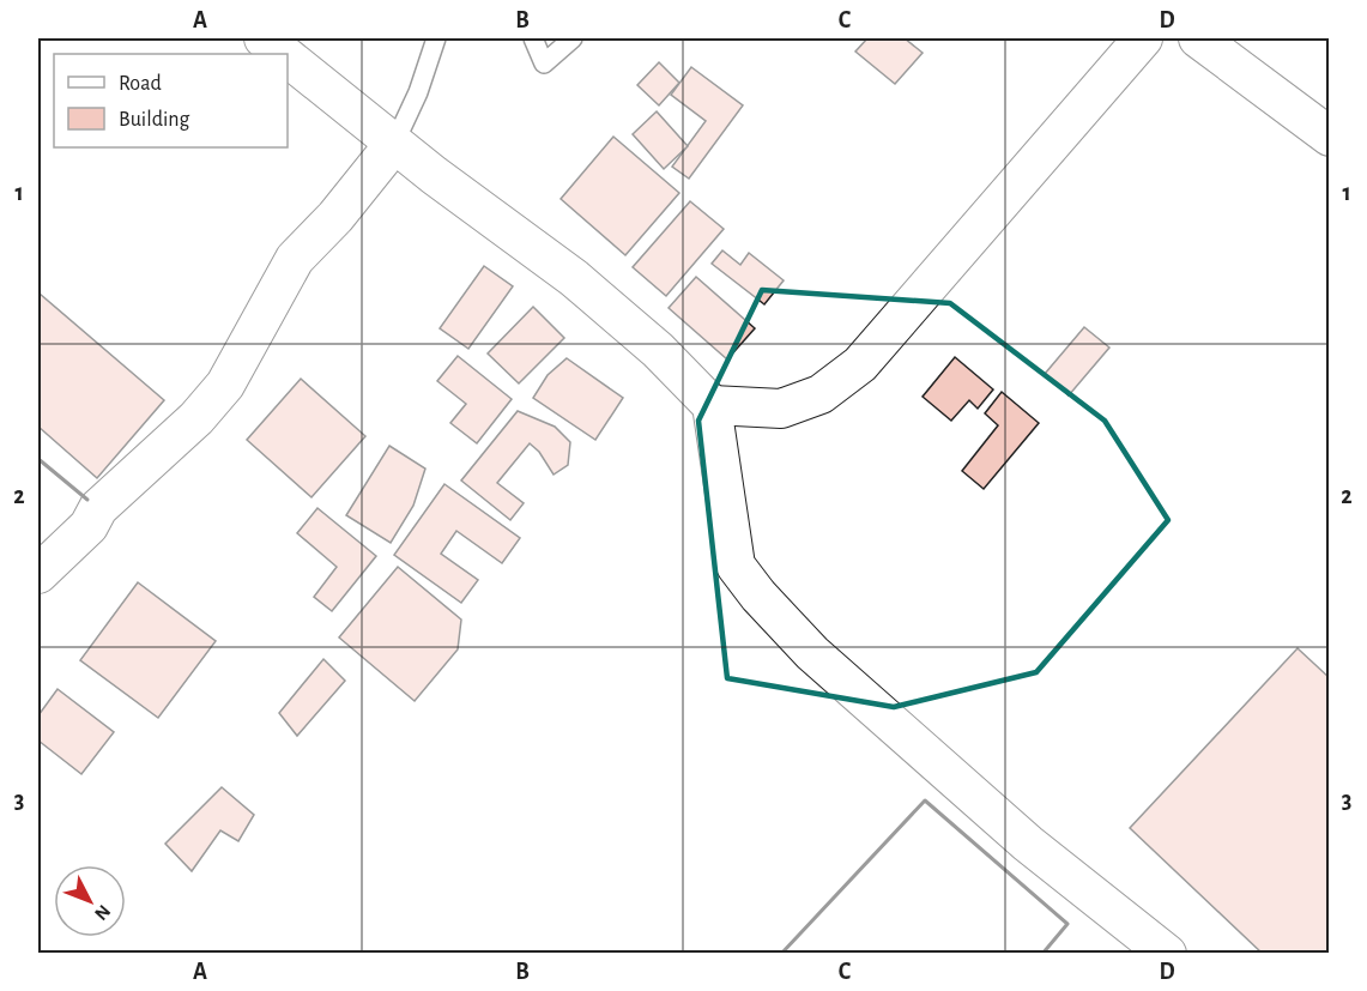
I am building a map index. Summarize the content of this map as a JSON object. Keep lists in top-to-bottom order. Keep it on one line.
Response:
{"legend":["Road","Building"],"north":"bottom right","grid":{"columns":["A","B","C","D"],"rows":["1","2","3"]}}
